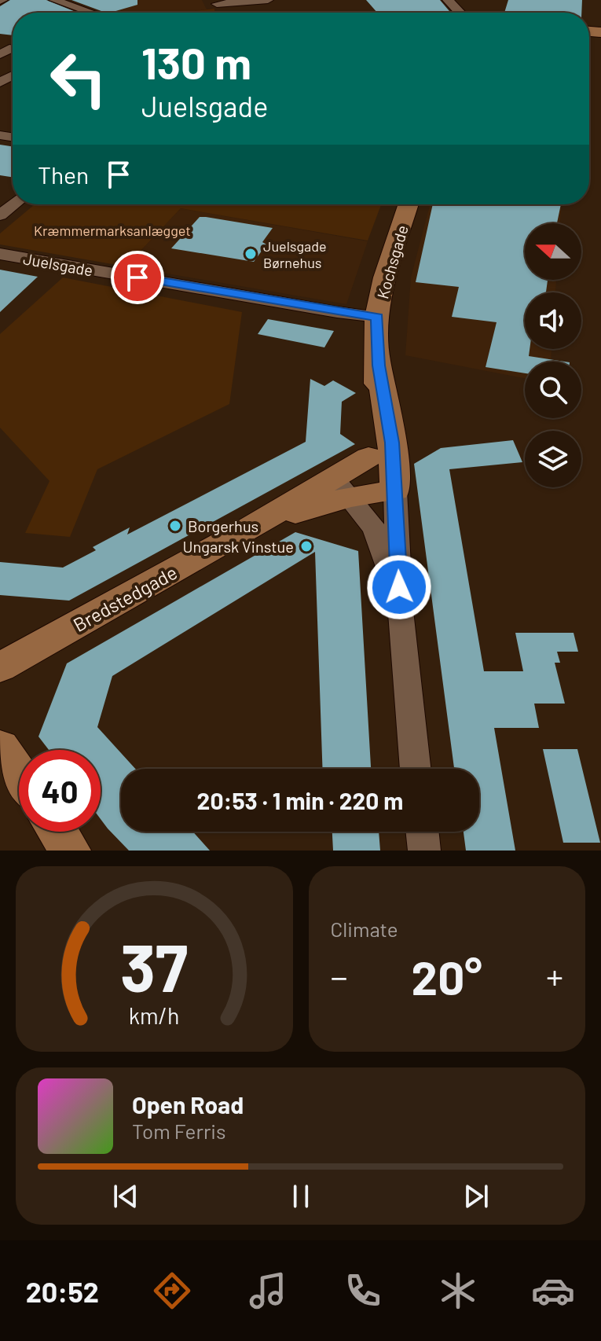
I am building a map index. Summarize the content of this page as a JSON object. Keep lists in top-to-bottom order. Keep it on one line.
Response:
{"streets":{"main road":["Kochsgade","Bredstedgade"],"street":["Juelsgade"]},"crossings":[["Kochsgade","Juelsgade"],["Kochsgade","Bredstedgade"]],"parks":["Kræmmermarksanlægget"],"places":["Juelsgade Børnehus","Borgerhus","Ungarsk Vinstue"],"north":"left","page":{"turn":["130 m","Juelsgade"],"then":"Then","limit":"40","trip":"20:53 · 1 min · 220 m","tile":"Climate","heat":["−","20°","+"],"song":["Open Road","Tom Ferris"],"tabs":"20:52","gauge":["37","km/h"]}}
